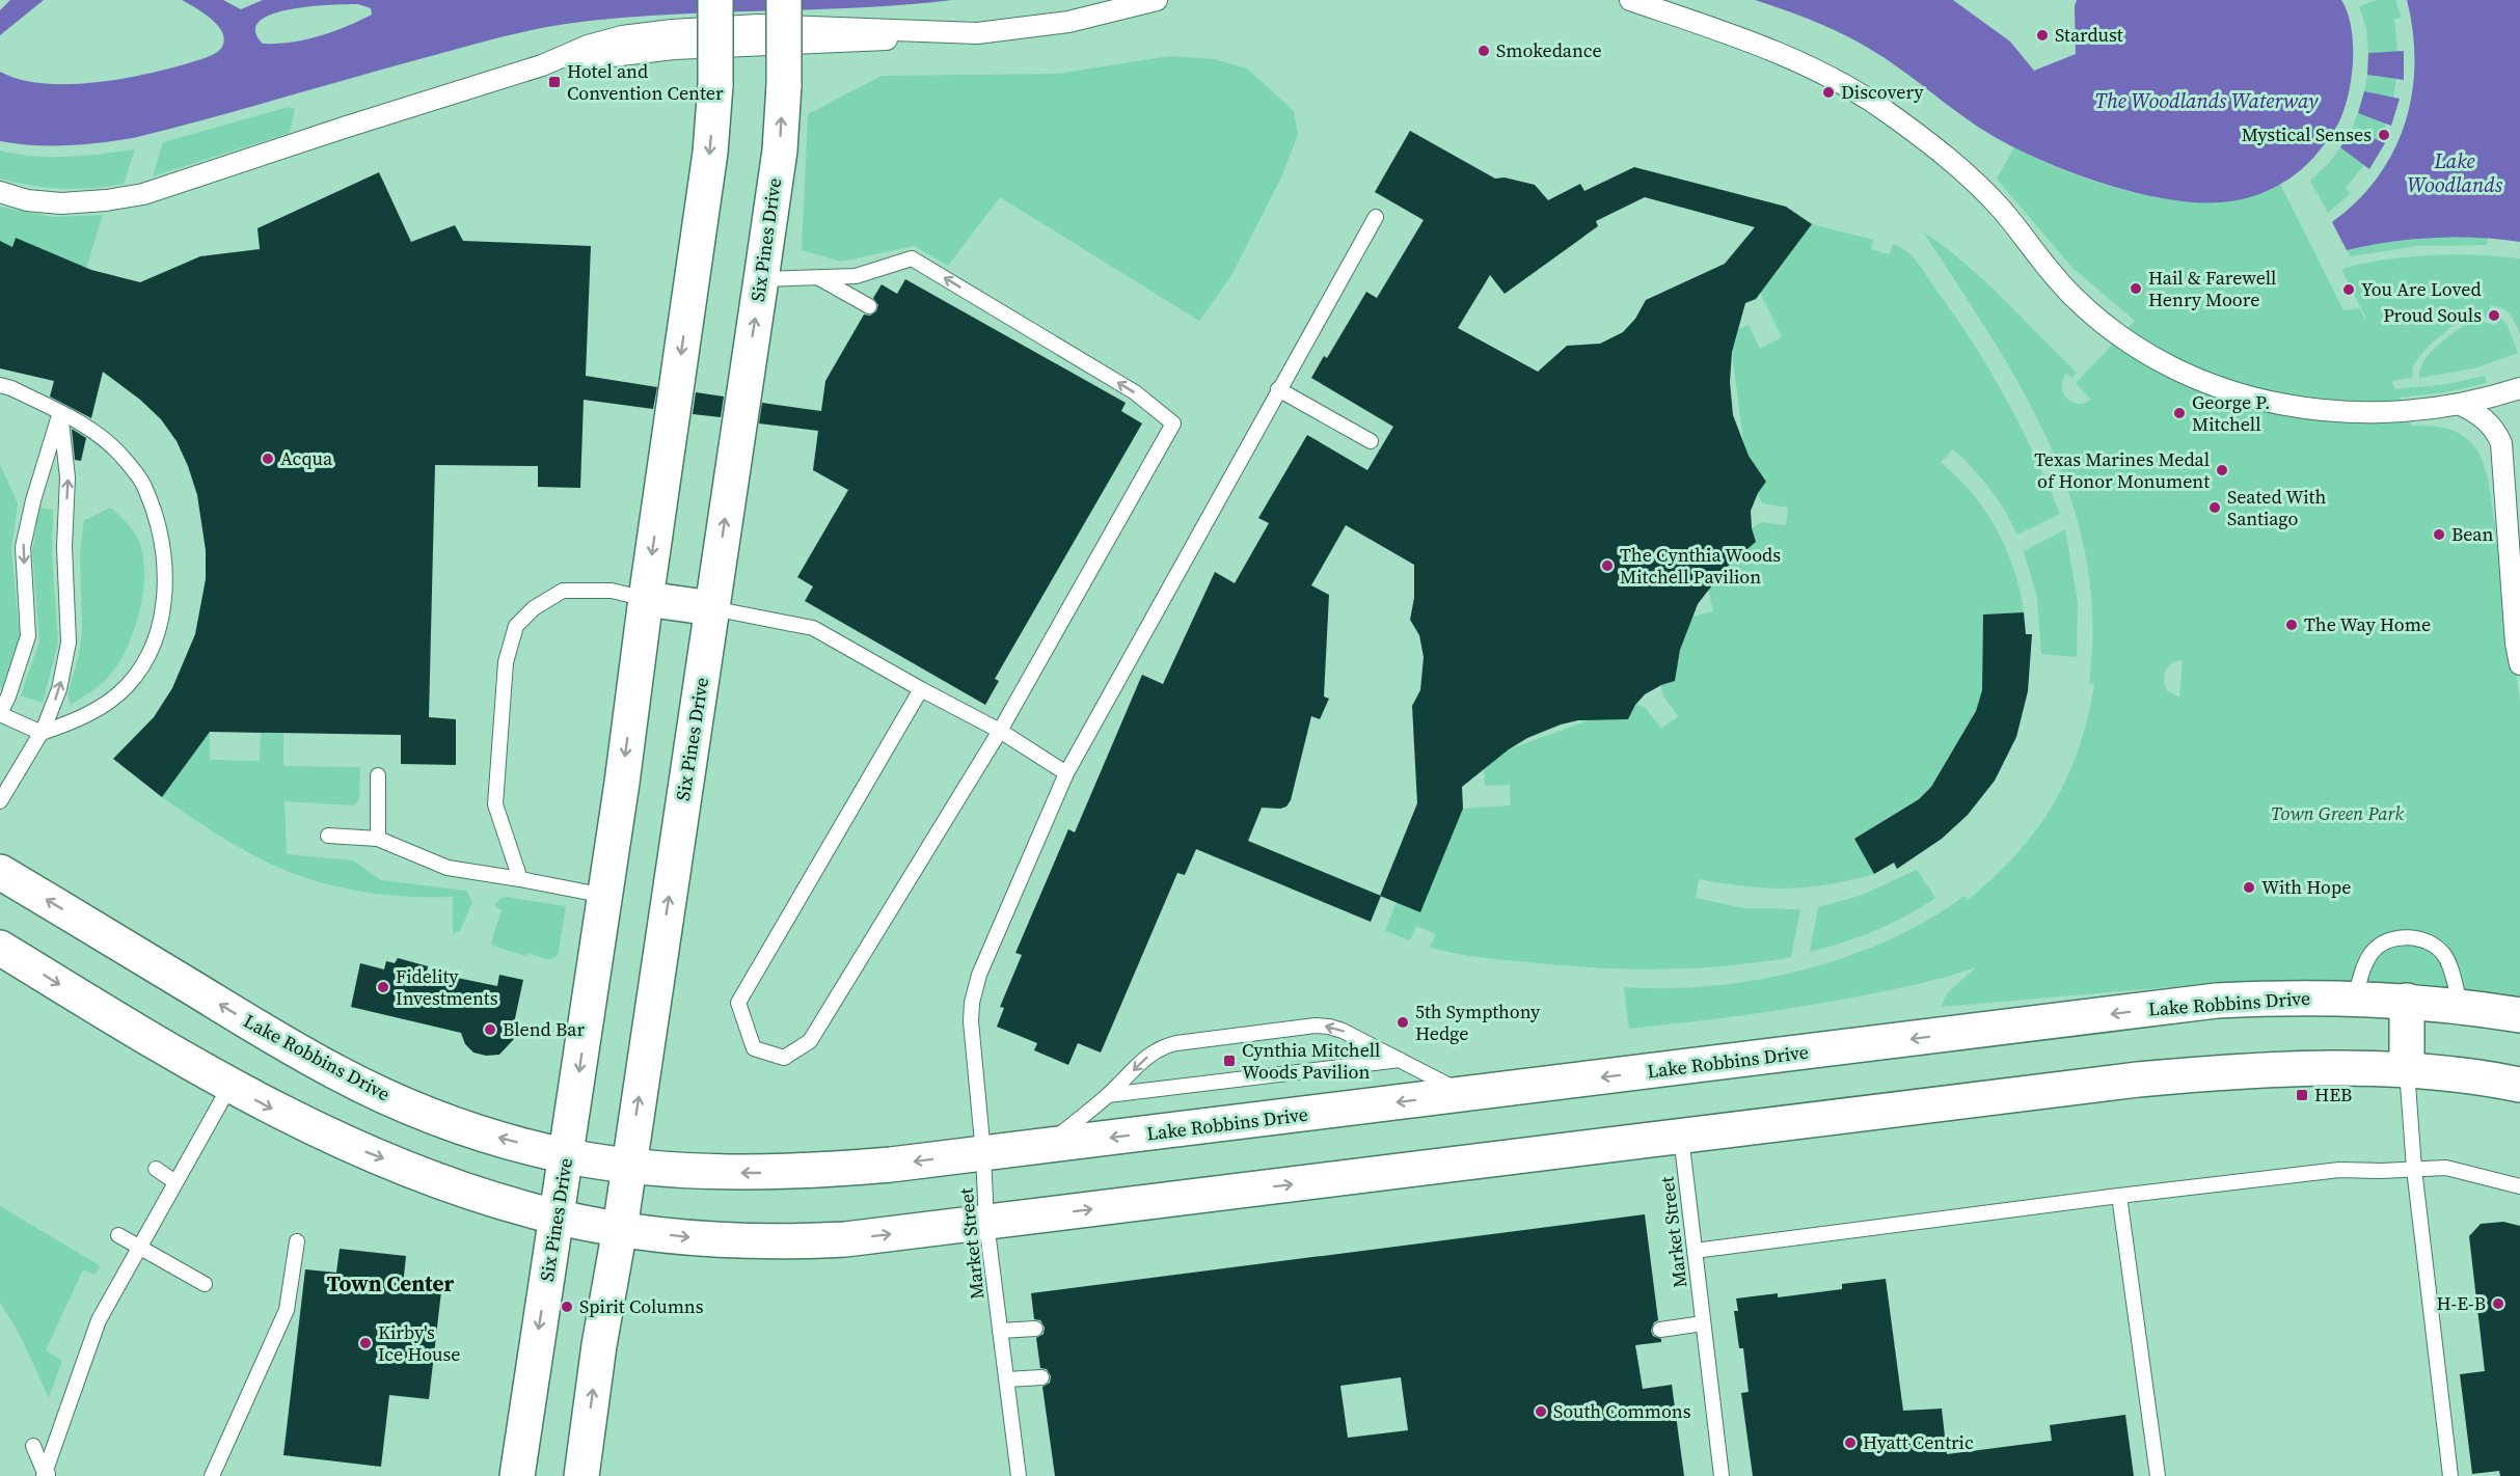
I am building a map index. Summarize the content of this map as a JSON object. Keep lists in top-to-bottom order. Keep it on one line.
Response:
{"streets":{"street":["Six Pines Drive","Lake Robbins Drive"],"lane":["Market Street"]},"crossings":[["Six Pines Drive","Lake Robbins Drive"],["Lake Robbins Drive","Market Street"]],"districts":["Town Center"],"water":["The Woodlands Waterway","Lake Woodlands"],"parks":["Town Green Park"],"places":{"other":["Stardust","Smokedance","Discovery","Mystical Senses","Hail & Farewell Henry Moore","You Are Loved","Proud Souls","George P. Mitchell","Acqua","Texas Marines Medal of Honor Monument","Seated With Santiago","Bean","The Cynthia Woods Mitchell Pavilion","The Way Home","With Hope","Fidelity Investments","5th Sympthony Hedge","Blend Bar","H-E-B","Spirit Columns","Kirby's Ice House","South Commons","Hyatt Centric"],"transit":["Hotel and Convention Center","Cynthia Mitchell Woods Pavilion","HEB"]}}
